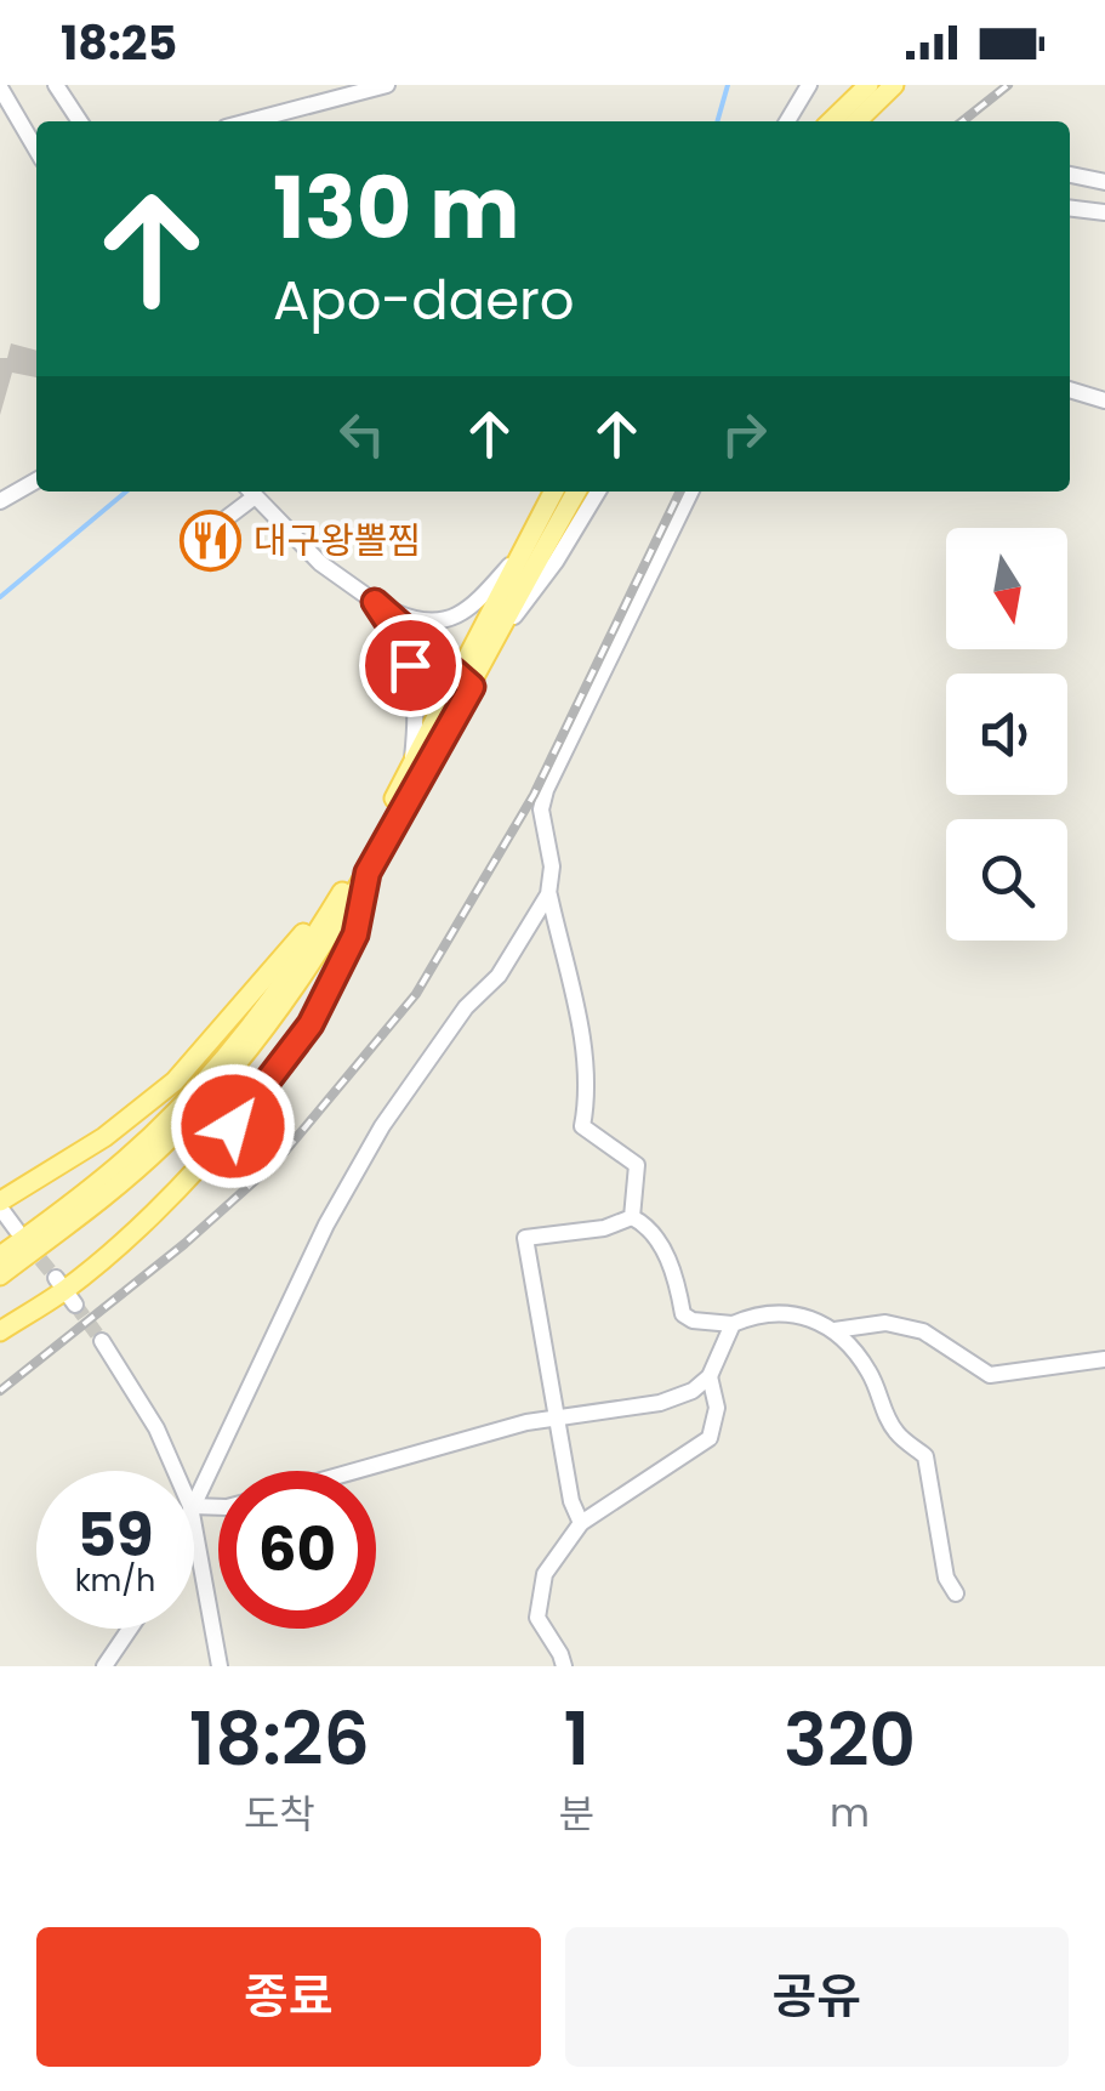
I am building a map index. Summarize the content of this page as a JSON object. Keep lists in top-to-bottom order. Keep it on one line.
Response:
{"places":{"restaurant":["대구왕뽈찜"]},"north":"bottom","page":{"status":"18:25","turn":["130 m","Apo-daero"],"speed":"59 km/h","limit":"60","eta":["18:26","도착","1","분","320","m"],"buttons":["종료","공유"]}}
